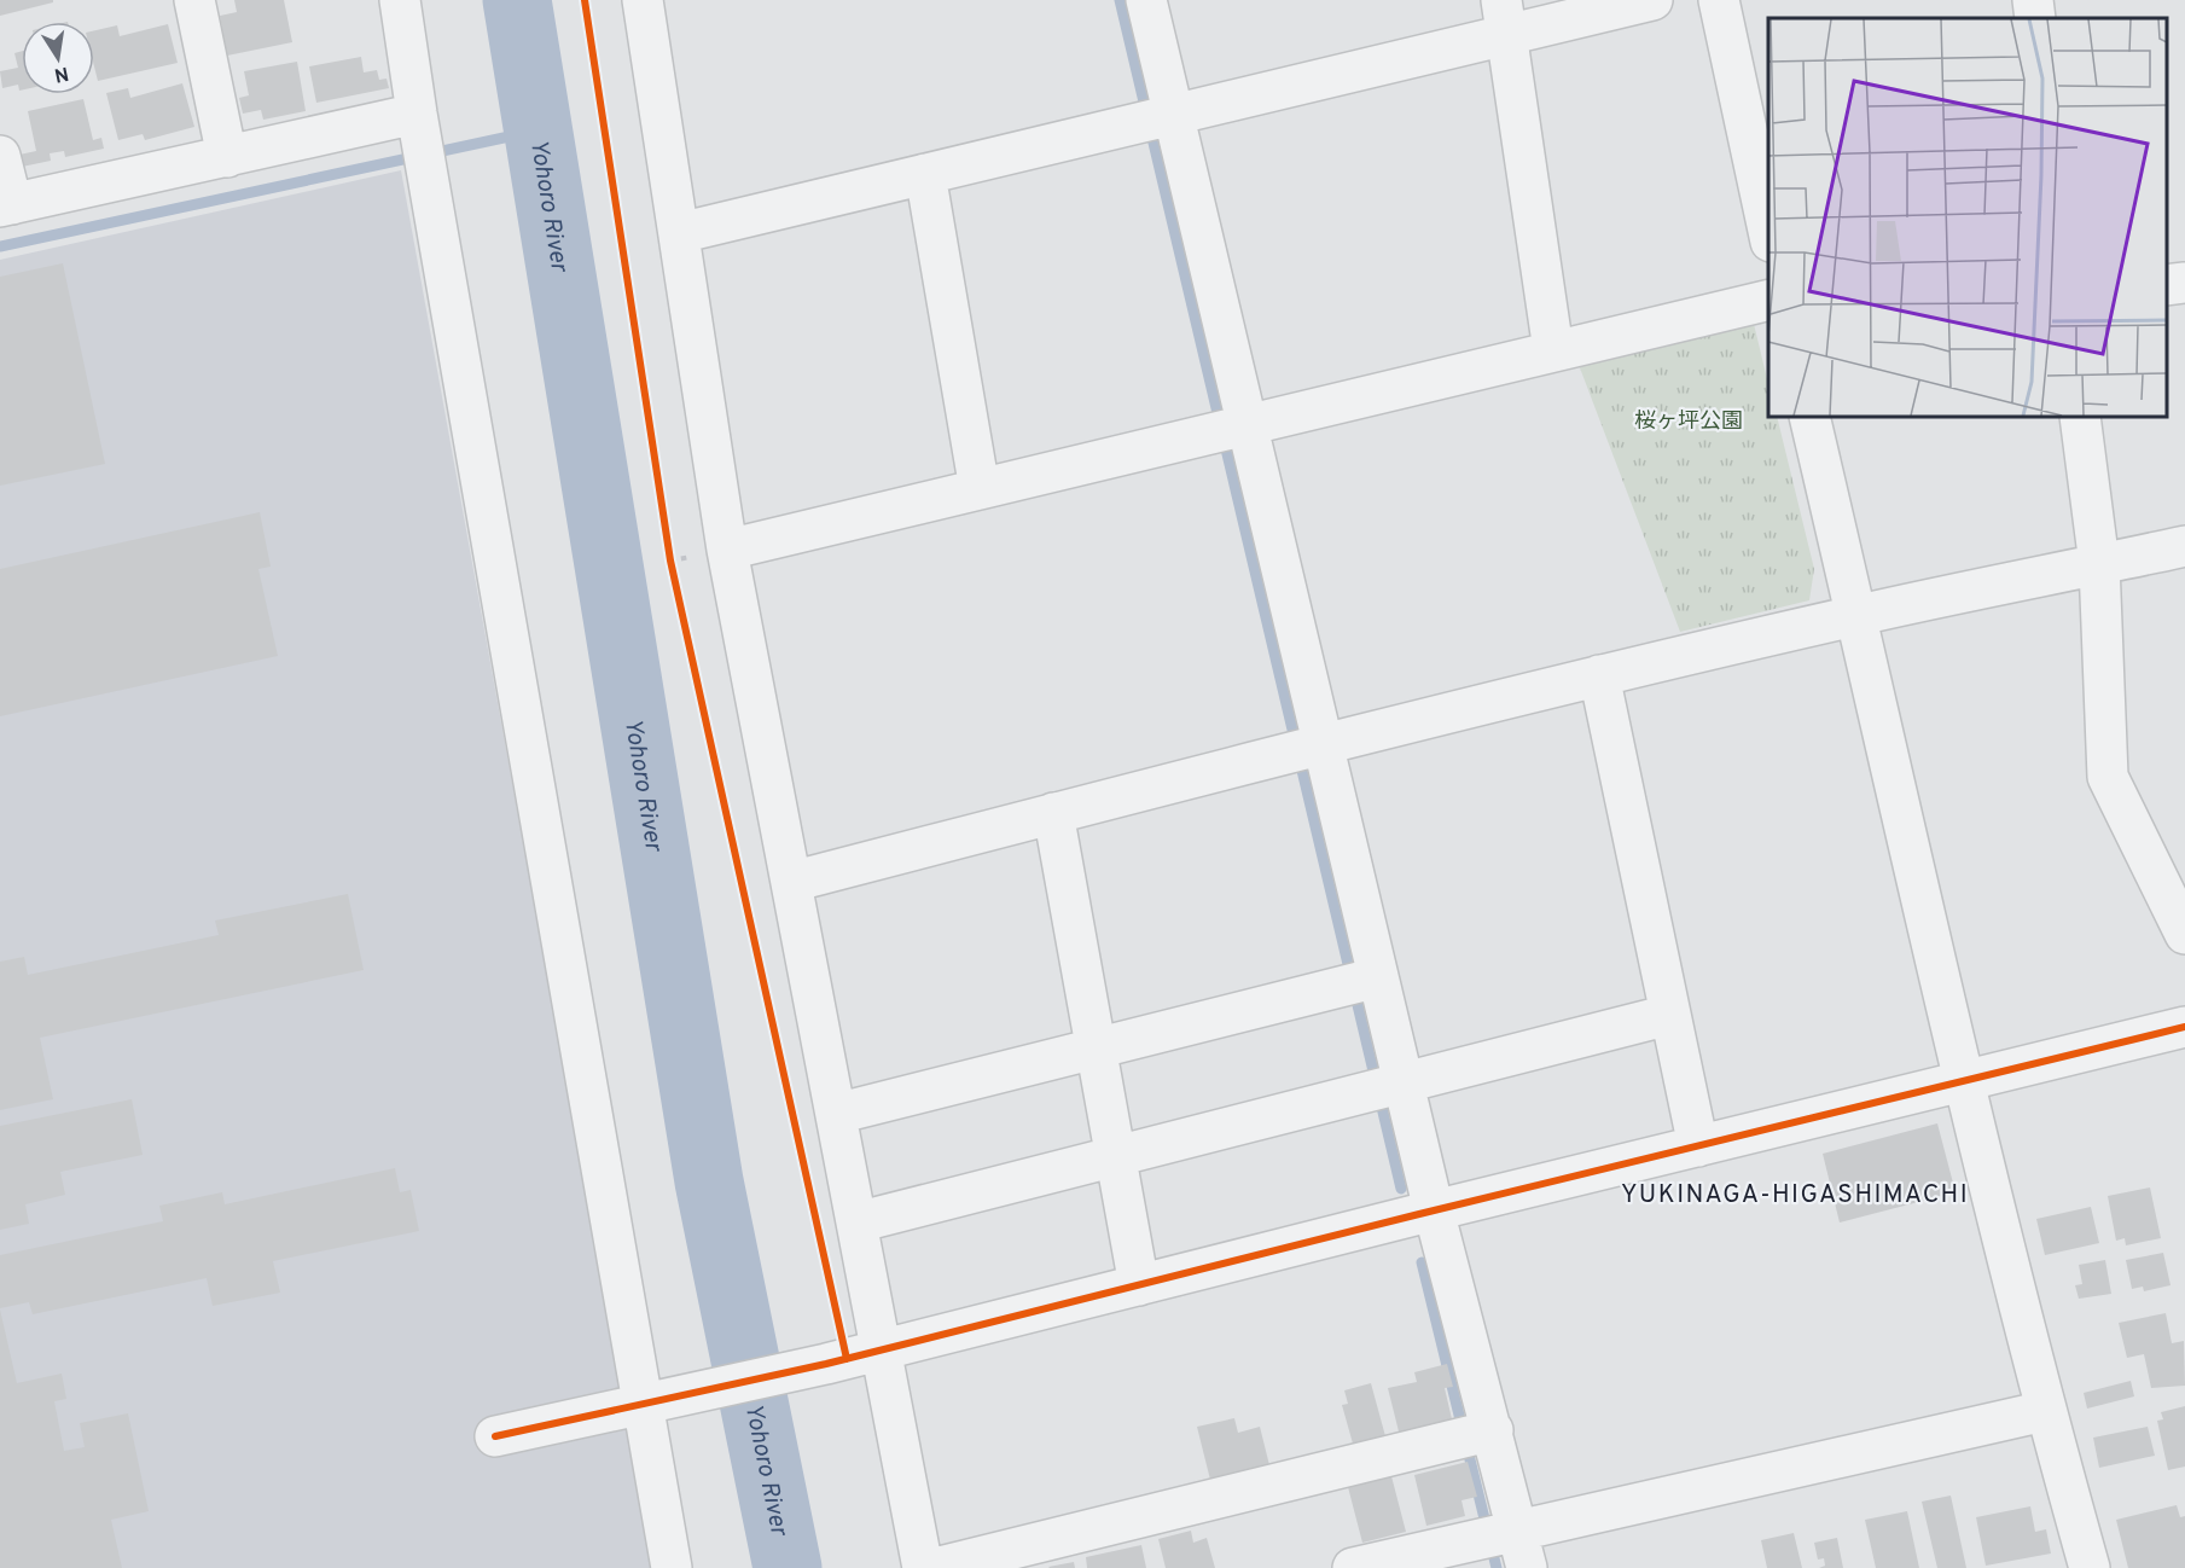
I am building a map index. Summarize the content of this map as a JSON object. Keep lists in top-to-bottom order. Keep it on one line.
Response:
{"districts":["YUKINAGA-HIGASHIMACHI"],"water":["Yohoro River"],"parks":["桜ヶ坪公園"],"north":"bottom"}
